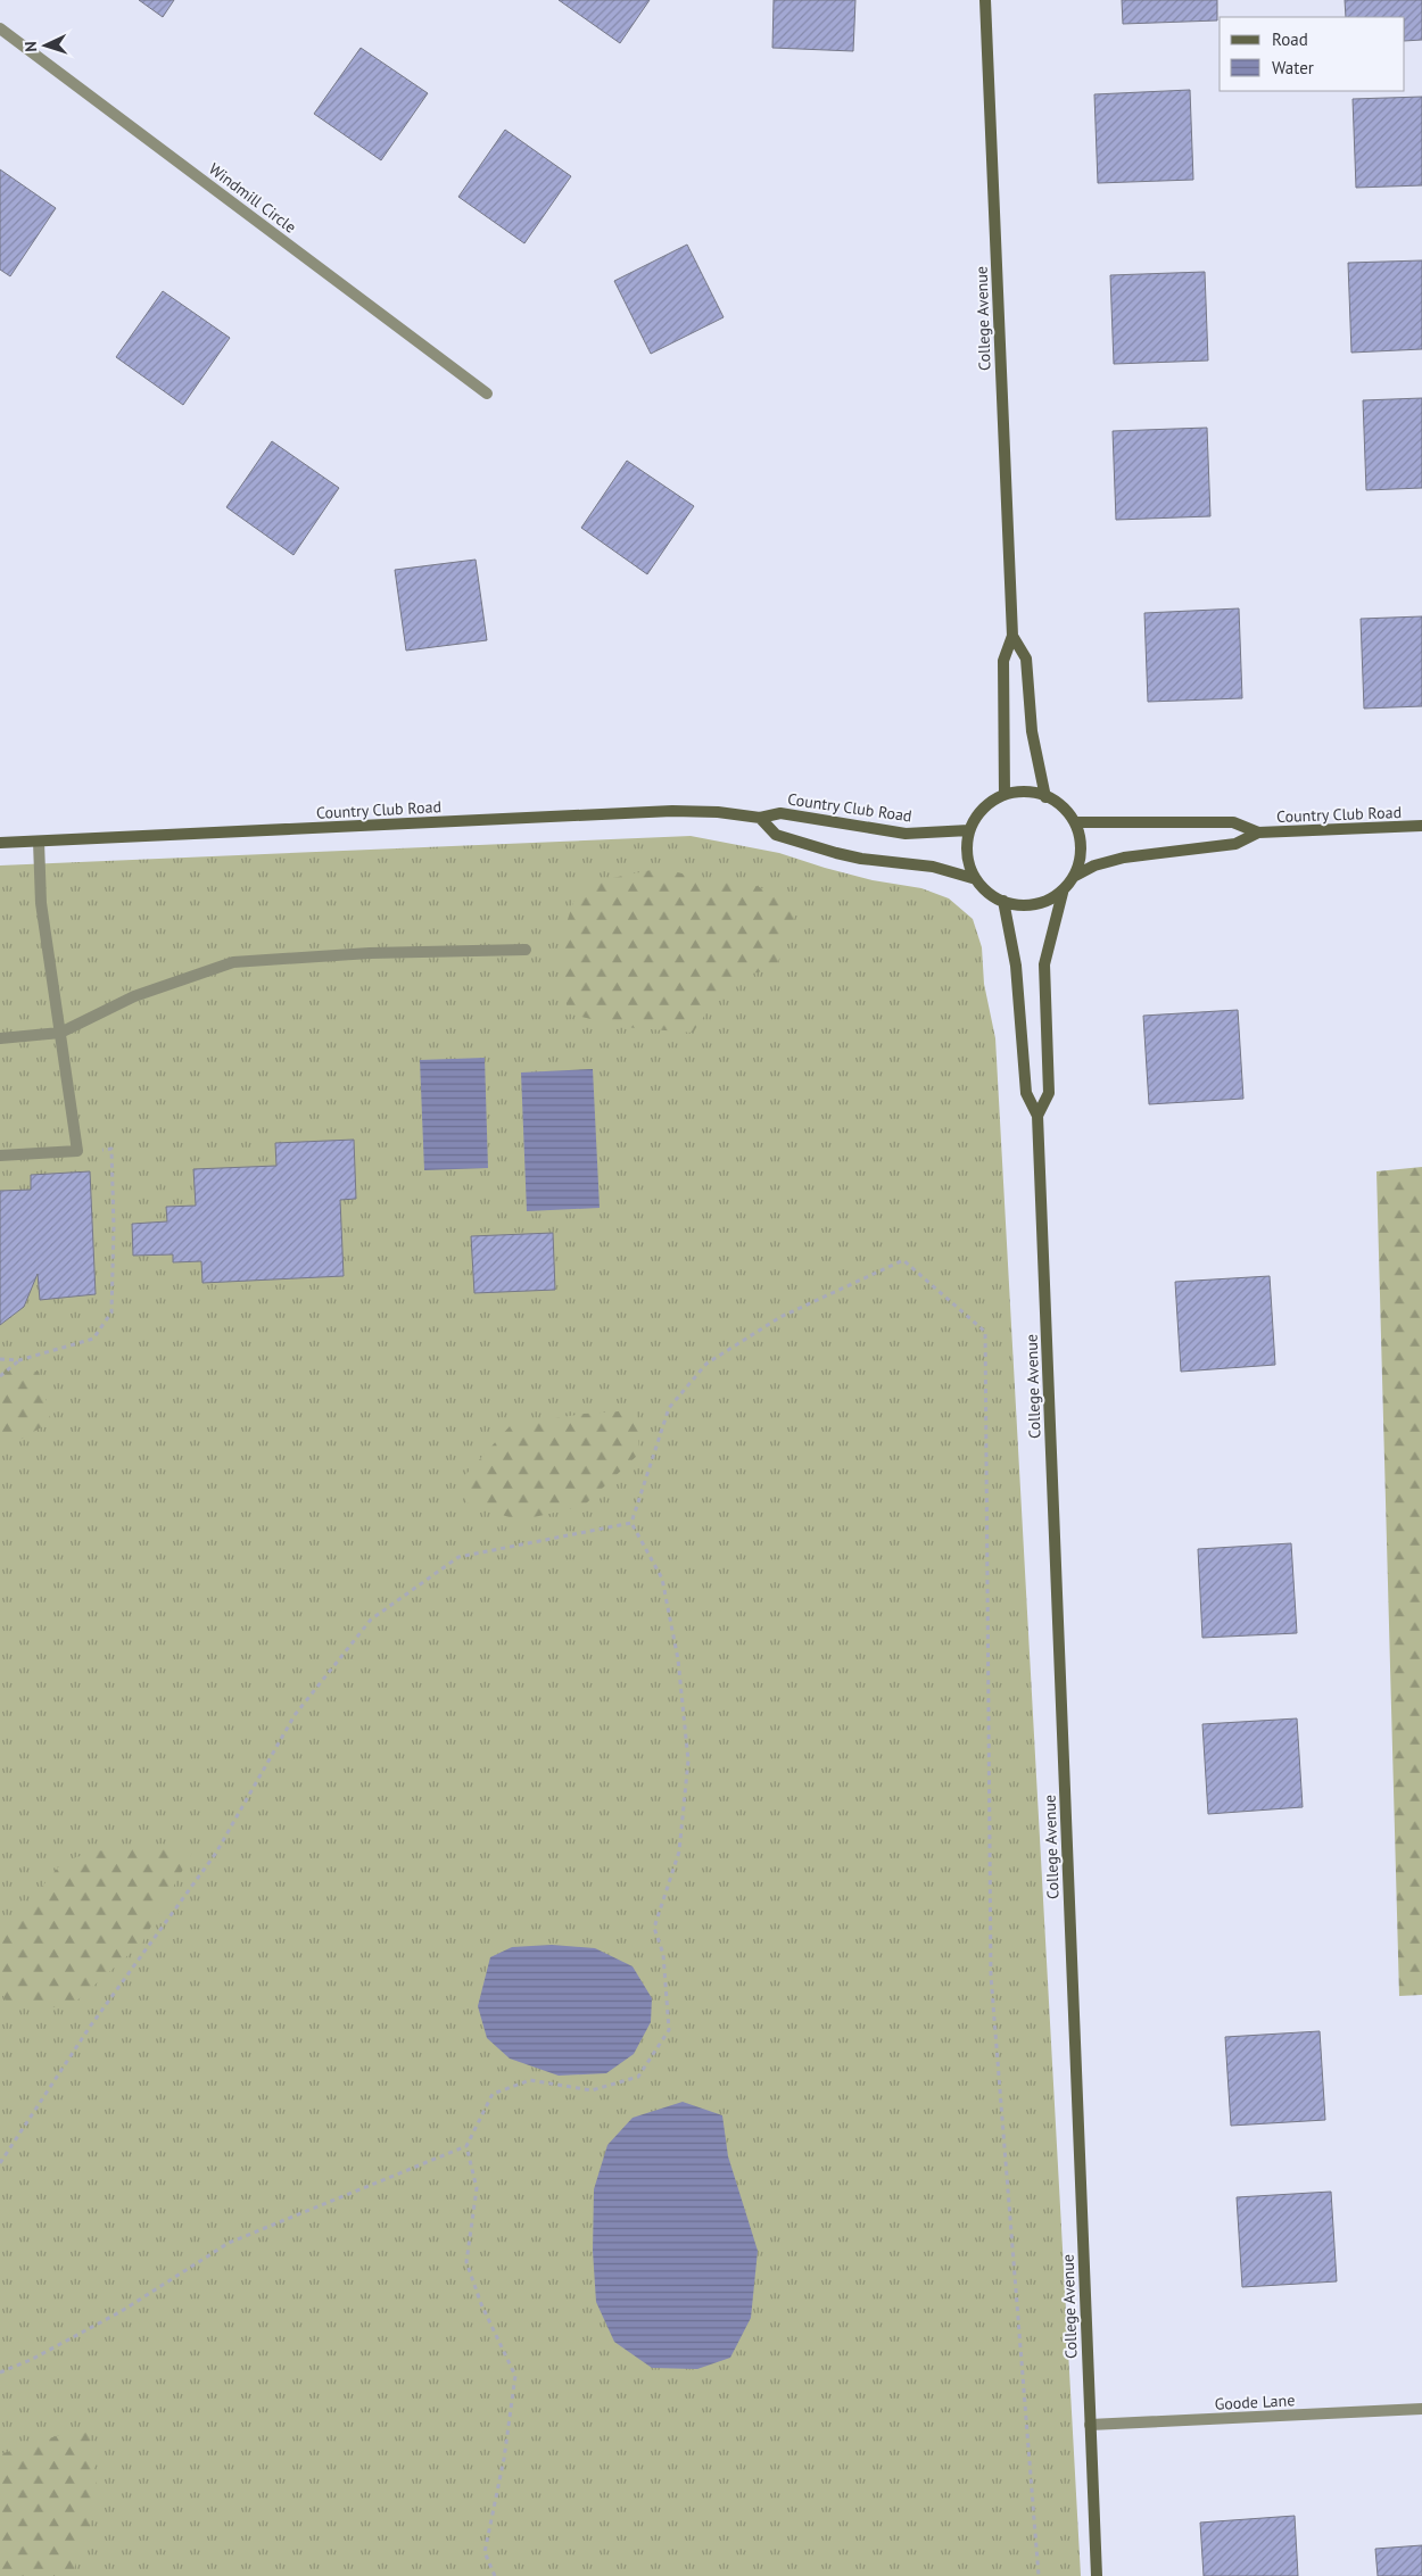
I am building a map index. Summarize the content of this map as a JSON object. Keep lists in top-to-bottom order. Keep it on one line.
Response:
{"streets":{"street":["Windmill Circle","College Avenue","Country Club Road","Goode Lane"]},"crossings":[["College Avenue","Country Club Road"],["College Avenue","Goode Lane"]],"legend":["Road","Water"],"north":"left"}
